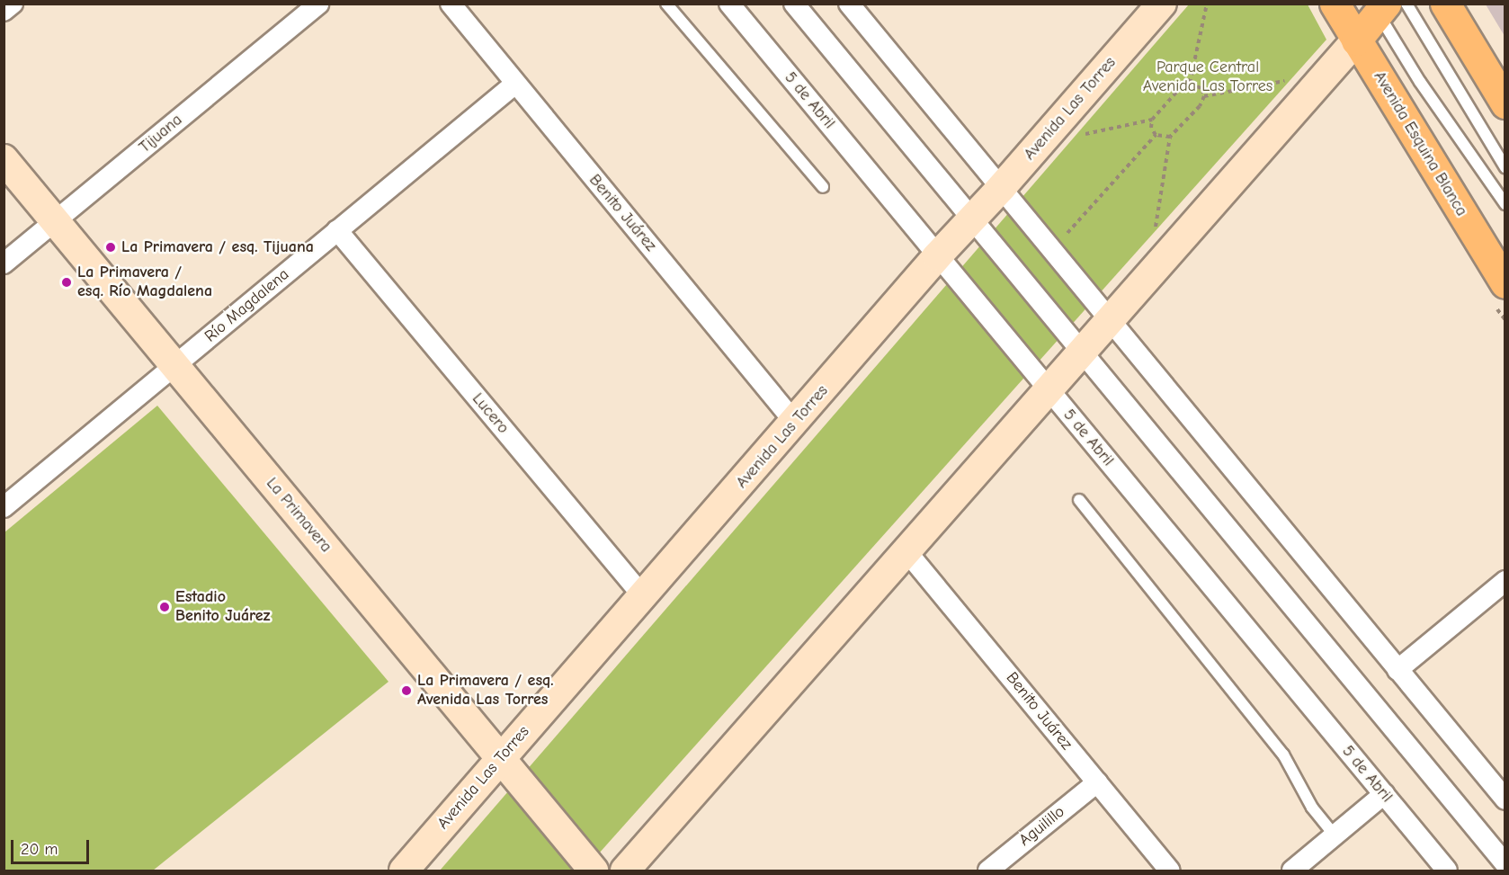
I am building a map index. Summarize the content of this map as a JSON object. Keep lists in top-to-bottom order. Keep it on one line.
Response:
{"streets":{"main road":["Avenida Esquina Blanca"],"street":["5 de Abril","Avenida Las Torres","Tijuana","Benito Juárez","Río Magdalena","Lucero","La Primavera","Aguilillo"]},"crossings":[["5 de Abril","Avenida Las Torres"],["Avenida Las Torres","Benito Juárez"],["Avenida Las Torres","Lucero"],["Avenida Las Torres","La Primavera"],["Tijuana","La Primavera"],["Benito Juárez","Río Magdalena"],["Benito Juárez","Aguilillo"],["Río Magdalena","Lucero"],["Río Magdalena","La Primavera"]],"parks":["Parque Central Avenida Las Torres"],"places":["La Primavera / esq. Tijuana","La Primavera / esq. Río Magdalena","Estadio Benito Juárez","La Primavera / esq. Avenida Las Torres"],"scale_bar":"20 m"}
